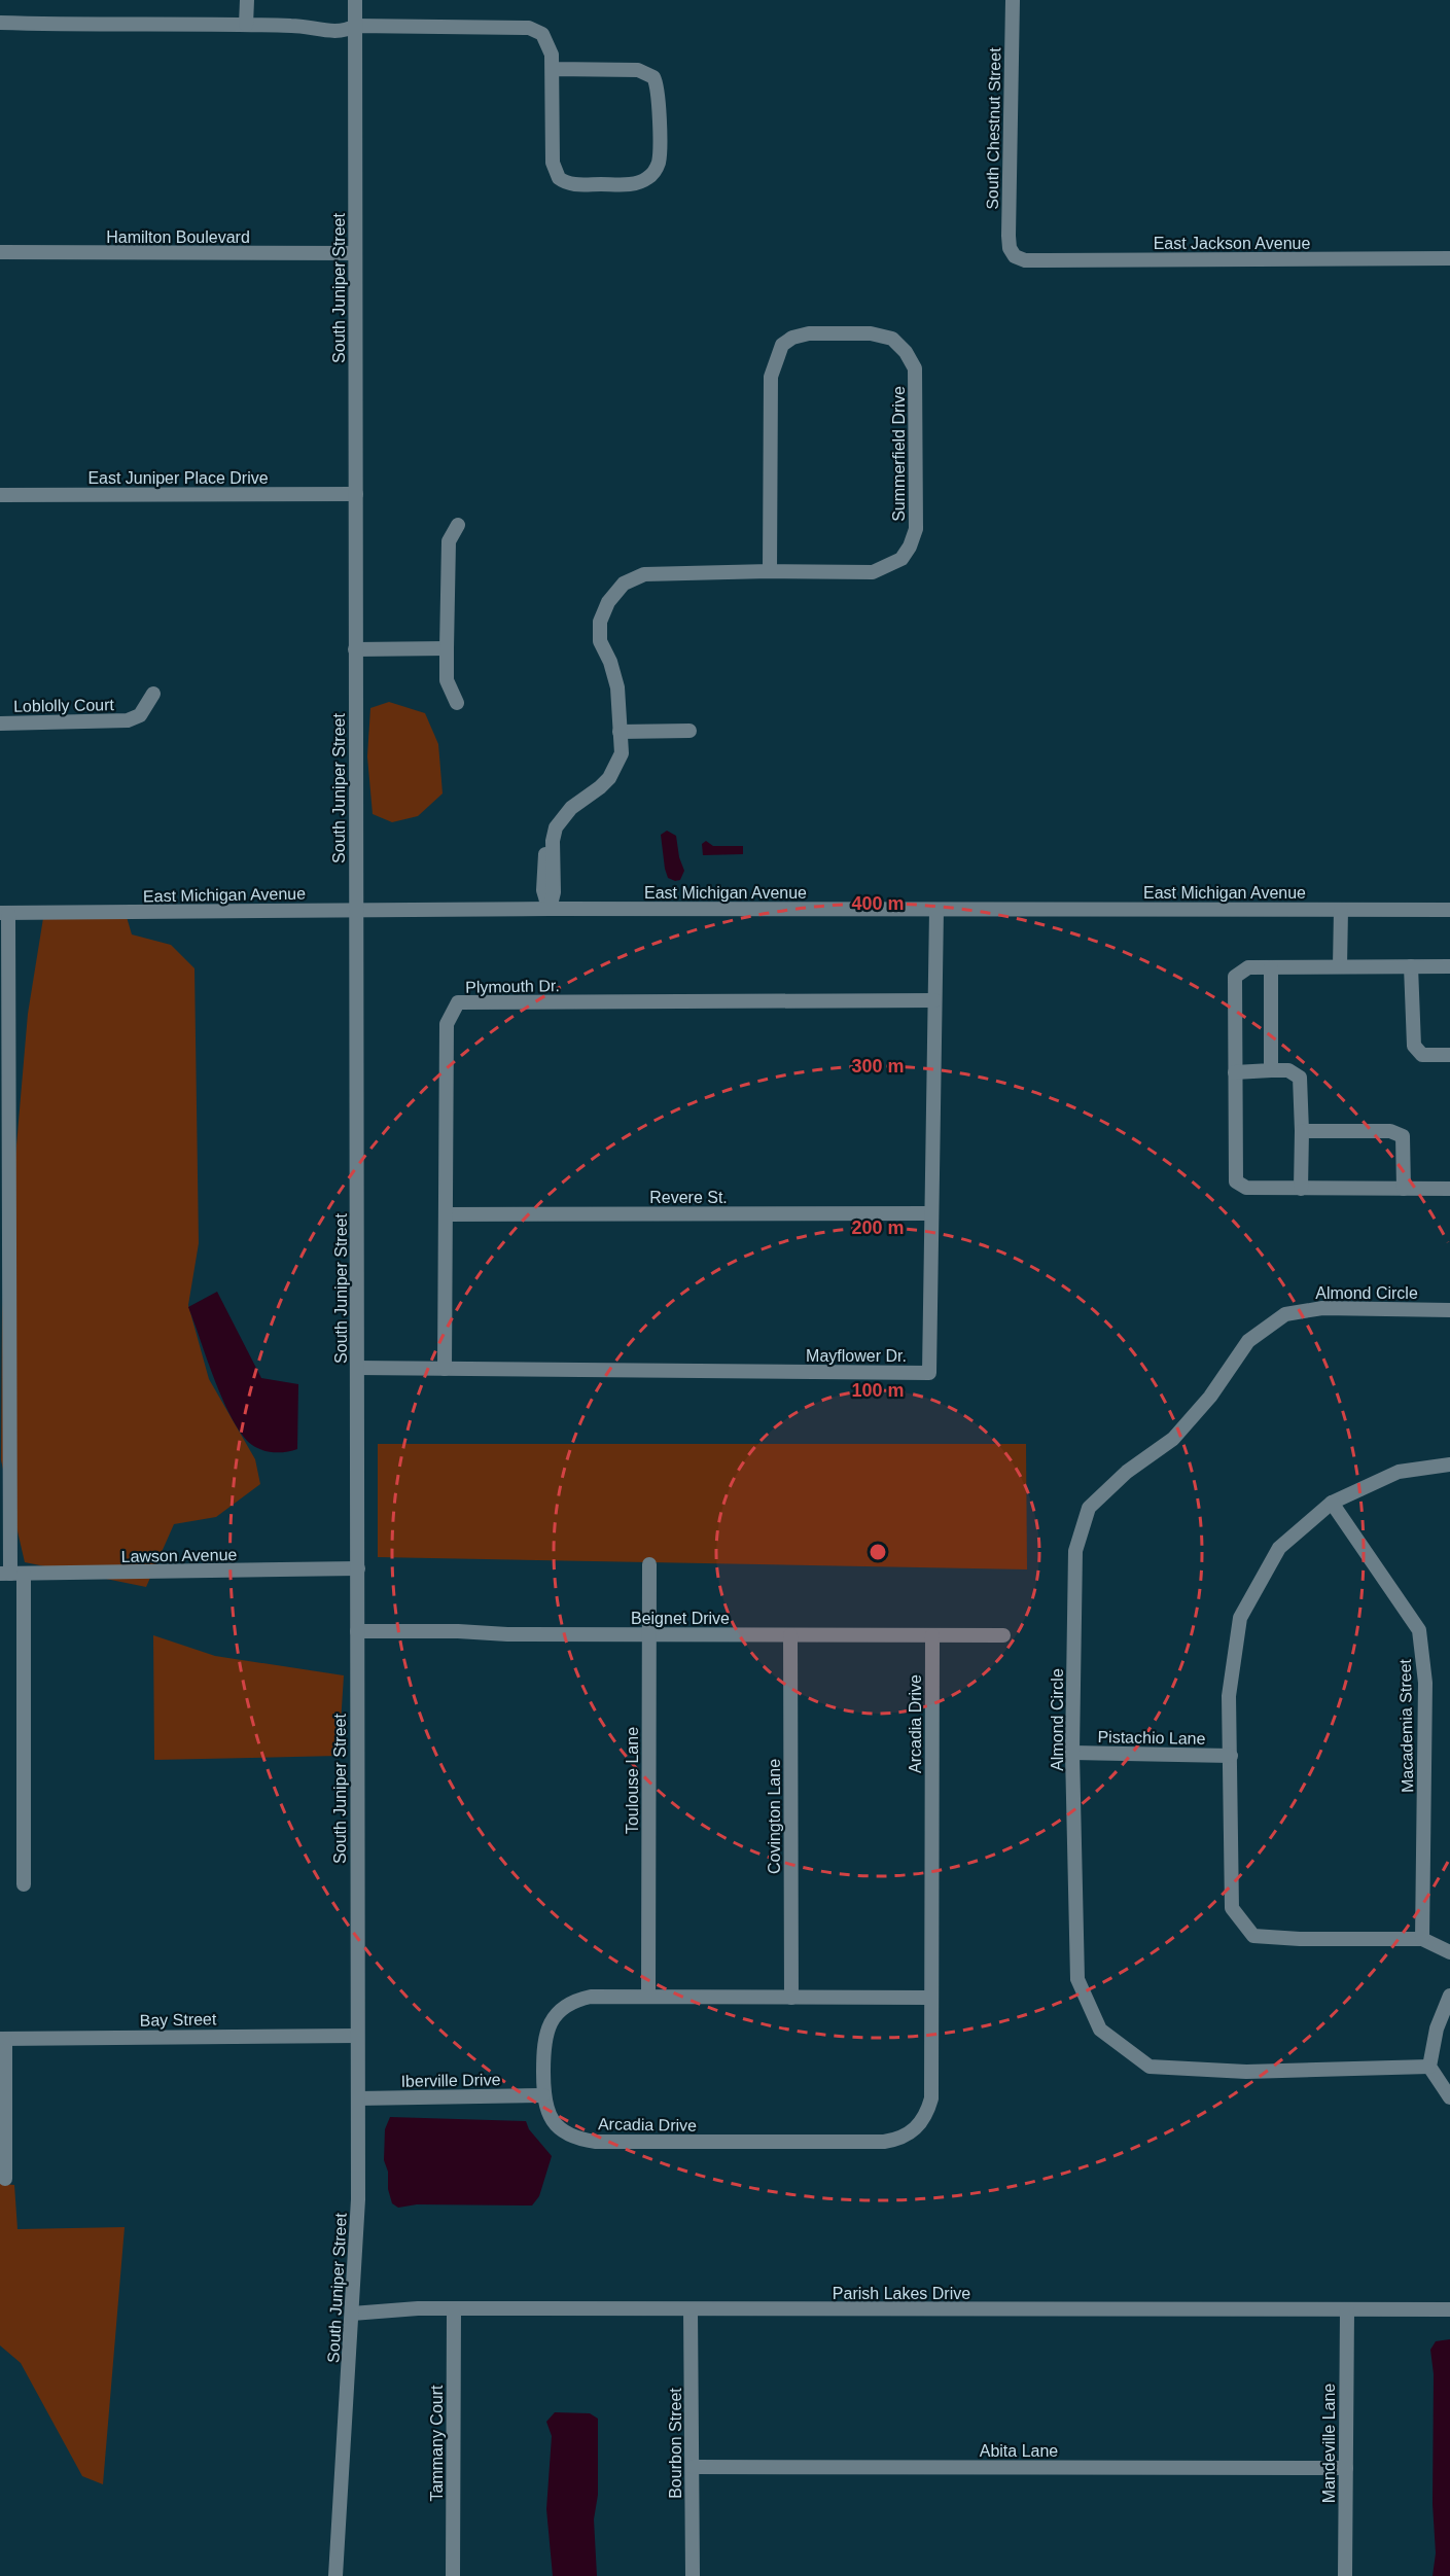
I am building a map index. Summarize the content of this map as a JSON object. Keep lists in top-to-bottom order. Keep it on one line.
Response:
{"streets":{"street":["South Chestnut Street","Hamilton Boulevard","East Jackson Avenue","South Juniper Street","Summerfield Drive","East Juniper Place Drive","Loblolly Court","East Michigan Avenue","Plymouth Dr.","Revere St.","Almond Circle","Mayflower Dr.","Lawson Avenue","Beignet Drive","Arcadia Drive","Macademia Street","Pistachio Lane","Toulouse Lane","Covington Lane","Bay Street","Iberville Drive","Parish Lakes Drive","Tammany Court","Bourbon Street","Mandeville Lane","Abita Lane"]},"crossings":[["South Chestnut Street","East Jackson Avenue"],["Hamilton Boulevard","South Juniper Street"],["South Juniper Street","East Juniper Place Drive"],["South Juniper Street","East Michigan Avenue"],["South Juniper Street","Mayflower Dr."],["South Juniper Street","Lawson Avenue"],["South Juniper Street","Beignet Drive"],["South Juniper Street","Bay Street"],["South Juniper Street","Iberville Drive"],["South Juniper Street","Parish Lakes Drive"],["Summerfield Drive","East Michigan Avenue"],["East Michigan Avenue","Mayflower Dr."],["Plymouth Dr.","Revere St."],["Plymouth Dr.","Mayflower Dr."],["Revere St.","Mayflower Dr."],["Almond Circle","Pistachio Lane"],["Beignet Drive","Arcadia Drive"],["Beignet Drive","Toulouse Lane"],["Beignet Drive","Covington Lane"],["Arcadia Drive","Toulouse Lane"],["Arcadia Drive","Covington Lane"],["Arcadia Drive","Iberville Drive"],["Parish Lakes Drive","Tammany Court"],["Parish Lakes Drive","Bourbon Street"],["Parish Lakes Drive","Mandeville Lane"],["Bourbon Street","Abita Lane"],["Mandeville Lane","Abita Lane"]],"rings":["400 m","300 m","200 m","100 m"]}
